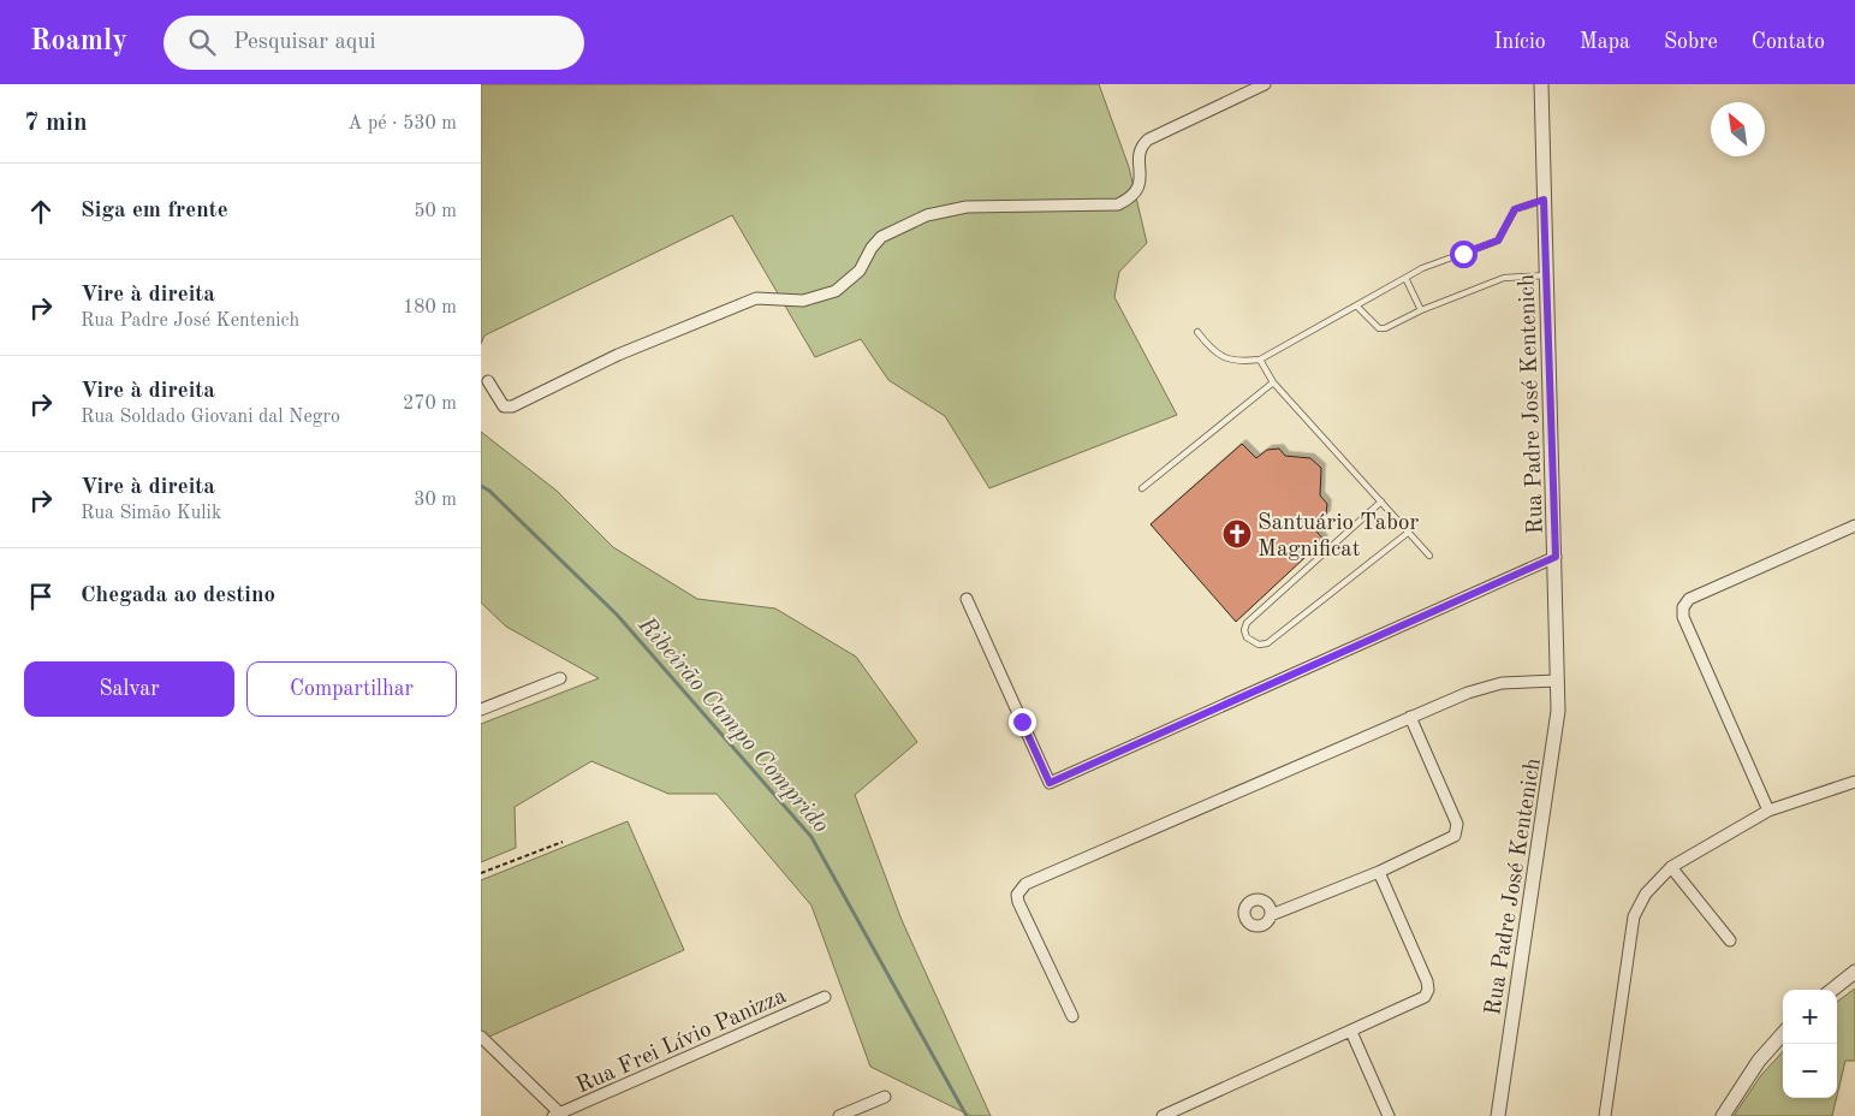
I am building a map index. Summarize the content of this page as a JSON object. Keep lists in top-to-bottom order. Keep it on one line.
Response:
{"streets":{"street":["Rua Padre José Kentenich","Rua Frei Lívio Panizza"]},"water":["Ribeirão Campo Comprido"],"places":{"church":["Santuário Tabor Magnificat"]},"north":"top left","page":{"header":"Roamly","search":"Pesquisar aqui","nav":["Início","Mapa","Sobre","Contato"],"heading":["7 min","A pé · 530 m"],"list":[["Siga em frente","50 m"],["Vire à direita","Rua Padre José Kentenich","180 m"],["Vire à direita","Rua Soldado Giovani dal Negro","270 m"],["Vire à direita","Rua Simão Kulik","30 m"],"Chegada ao destino"],"buttons":["Salvar","Compartilhar"],"map_buttons":["+","−"]}}
